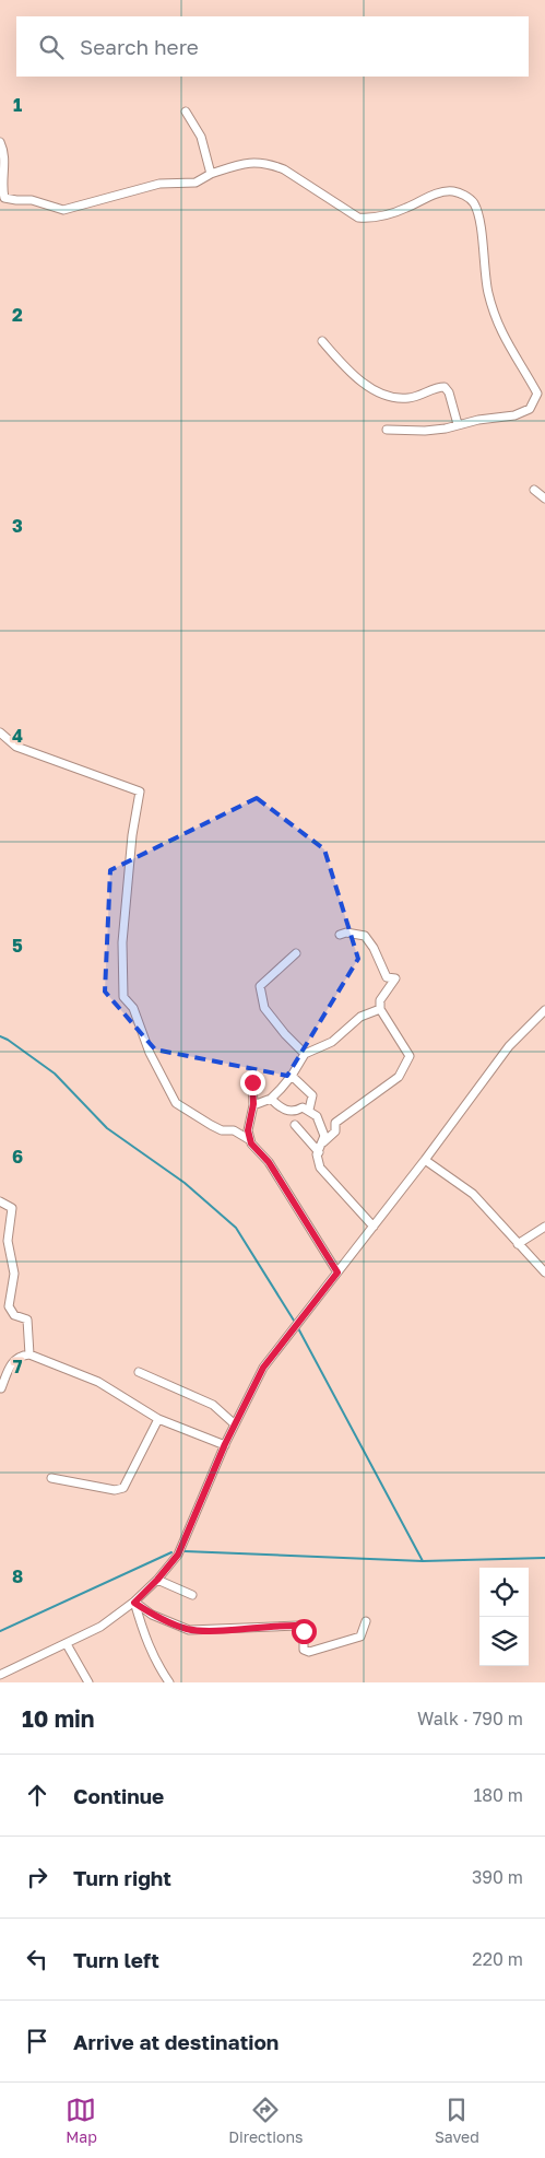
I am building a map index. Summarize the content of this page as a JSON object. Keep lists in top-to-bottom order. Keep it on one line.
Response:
{"page":{"search":"Search here","heading":["10 min","Walk · 790 m"],"list":[["Continue","180 m"],["Turn right","390 m"],["Turn left","220 m"],"Arrive at destination"],"nav":["Map","Directions","Saved"]},"grid":{"rows":["1","2","3","4","5","6","7","8"]}}
